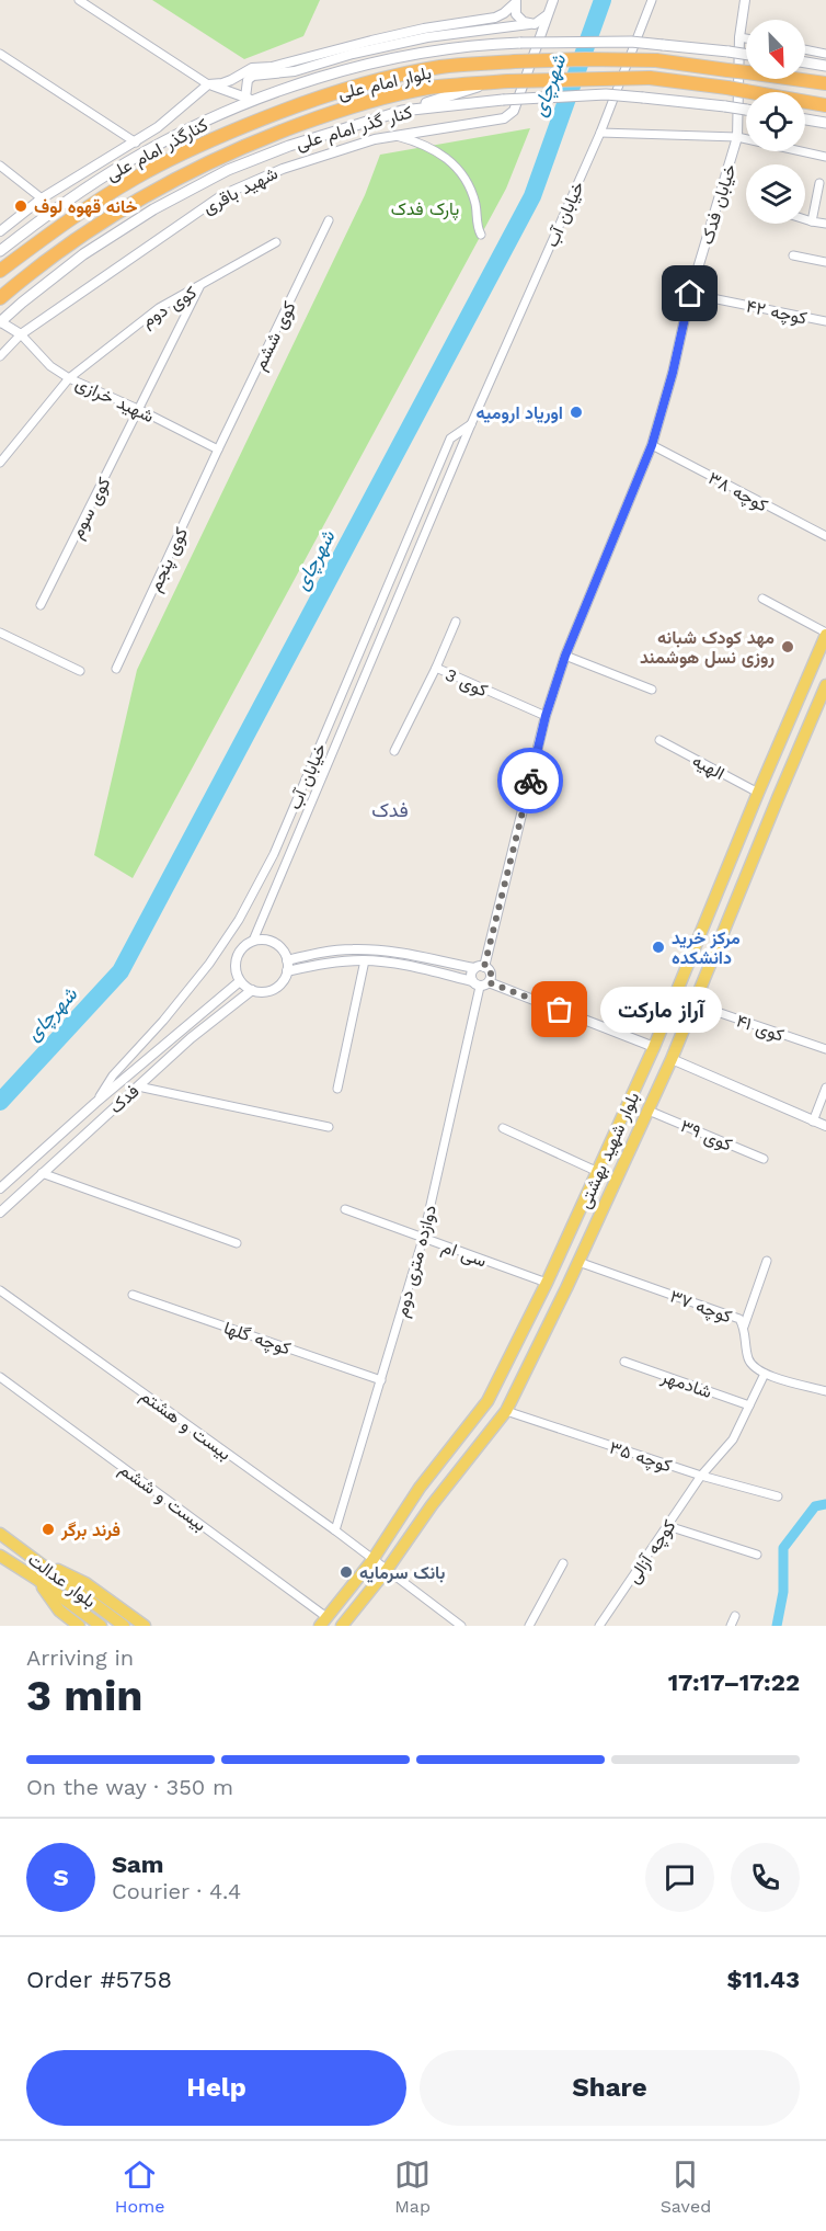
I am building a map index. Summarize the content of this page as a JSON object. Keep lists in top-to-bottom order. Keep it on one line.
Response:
{"streets":{"highway":["بلوار امام علی"],"main road":["کنار گذر امام علی","کنارگذر امام علی","بلوار شهید بهشتی","بلوار عدالت"],"street":["شهید باقری","خیابان فدک","خیابان آب","کوی دوم","کوچه ۴۲","کوی ششم","شهید خرازی","کوچه ۳۸","کوی سوم","کوی پنجم","کوی 3","الهیه","کوی ۴۱","فدک","کوی ۳۹","سی ام","دوازده متری دوم","کوچه ۳۷","کوچه گلها","شادمهر","بیست و هشتم","کوچه ۳۵","بیست و ششم","کوچه آزالی"]},"crossings":[["شهید باقری","شهید خرازی"],["خیابان فدک","کوچه ۴۲"],["خیابان فدک","کوچه ۳۸"],["خیابان فدک","کوی 3"],["خیابان فدک","دوازده متری دوم"],["خیابان آب","فدک"],["کوی دوم","شهید خرازی"],["کوی دوم","کوی سوم"],["کوی ششم","شهید خرازی"],["کوی ششم","کوی پنجم"],["شهید خرازی","کوی سوم"],["شهید خرازی","کوی پنجم"],["الهیه","بلوار شهید بهشتی"],["کوی ۴۱","بلوار شهید بهشتی"],["کوی ۳۹","بلوار شهید بهشتی"],["بلوار شهید بهشتی","سی ام"],["بلوار شهید بهشتی","کوچه ۳۷"],["بلوار شهید بهشتی","بیست و هشتم"],["بلوار شهید بهشتی","کوچه ۳۵"],["بلوار شهید بهشتی","بیست و ششم"],["سی ام","دوازده متری دوم"],["دوازده متری دوم","کوچه گلها"],["دوازده متری دوم","بیست و هشتم"],["کوچه ۳۷","کوچه آزالی"],["شادمهر","کوچه آزالی"],["کوچه ۳۵","کوچه آزالی"]],"districts":["فدک"],"water":["شهرچای"],"parks":["پارک فدک"],"places":["خانه قهوه لوف","اوریاد ارومیه","مهد کودک شبانه روزی نسل هوشمند","مرکز خرید دانشکده","آراز مارکت","فرند برگر","بانک سرمایه"],"north":"bottom right","page":{"bubble":"آراز مارکت","heading":["3 min","Arriving in","17:17–17:22"],"panel":["Sam","Courier · 4.4","Order #5758","$11.43"],"bar":"On the way · 350 m","round":"S","buttons":["Help","Share"],"tabs":["Home","Map","Saved"]}}
